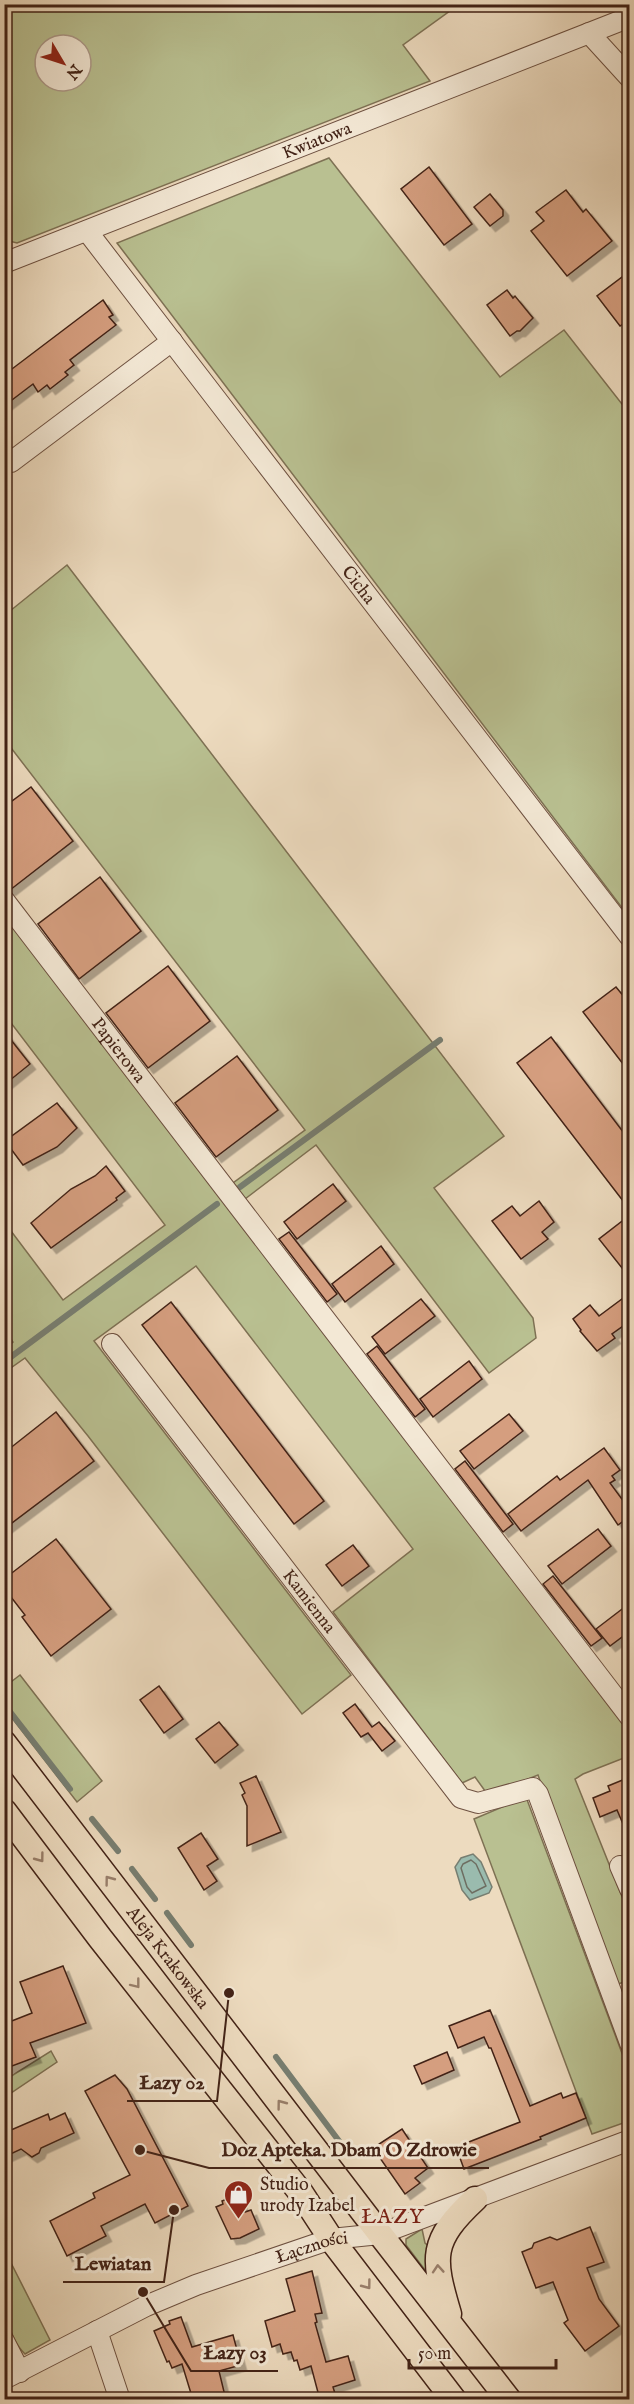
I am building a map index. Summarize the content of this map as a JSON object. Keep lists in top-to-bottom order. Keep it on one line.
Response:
{"streets":{"main road":["Aleja Krakowska"],"street":["Kwiatowa","Cicha","Papierowa","Kamienna","Łączności"]},"crossings":[["Kwiatowa","Cicha"],["Aleja Krakowska","Łączności"]],"districts":["ŁAZY"],"places":{"other":["Łazy 02","Doz Apteka. Dbam O Zdrowie","Lewiatan","Łazy 03"],"shop":["Studio urody Izabel"]},"scale_bar":"50 m","north":"bottom right"}
